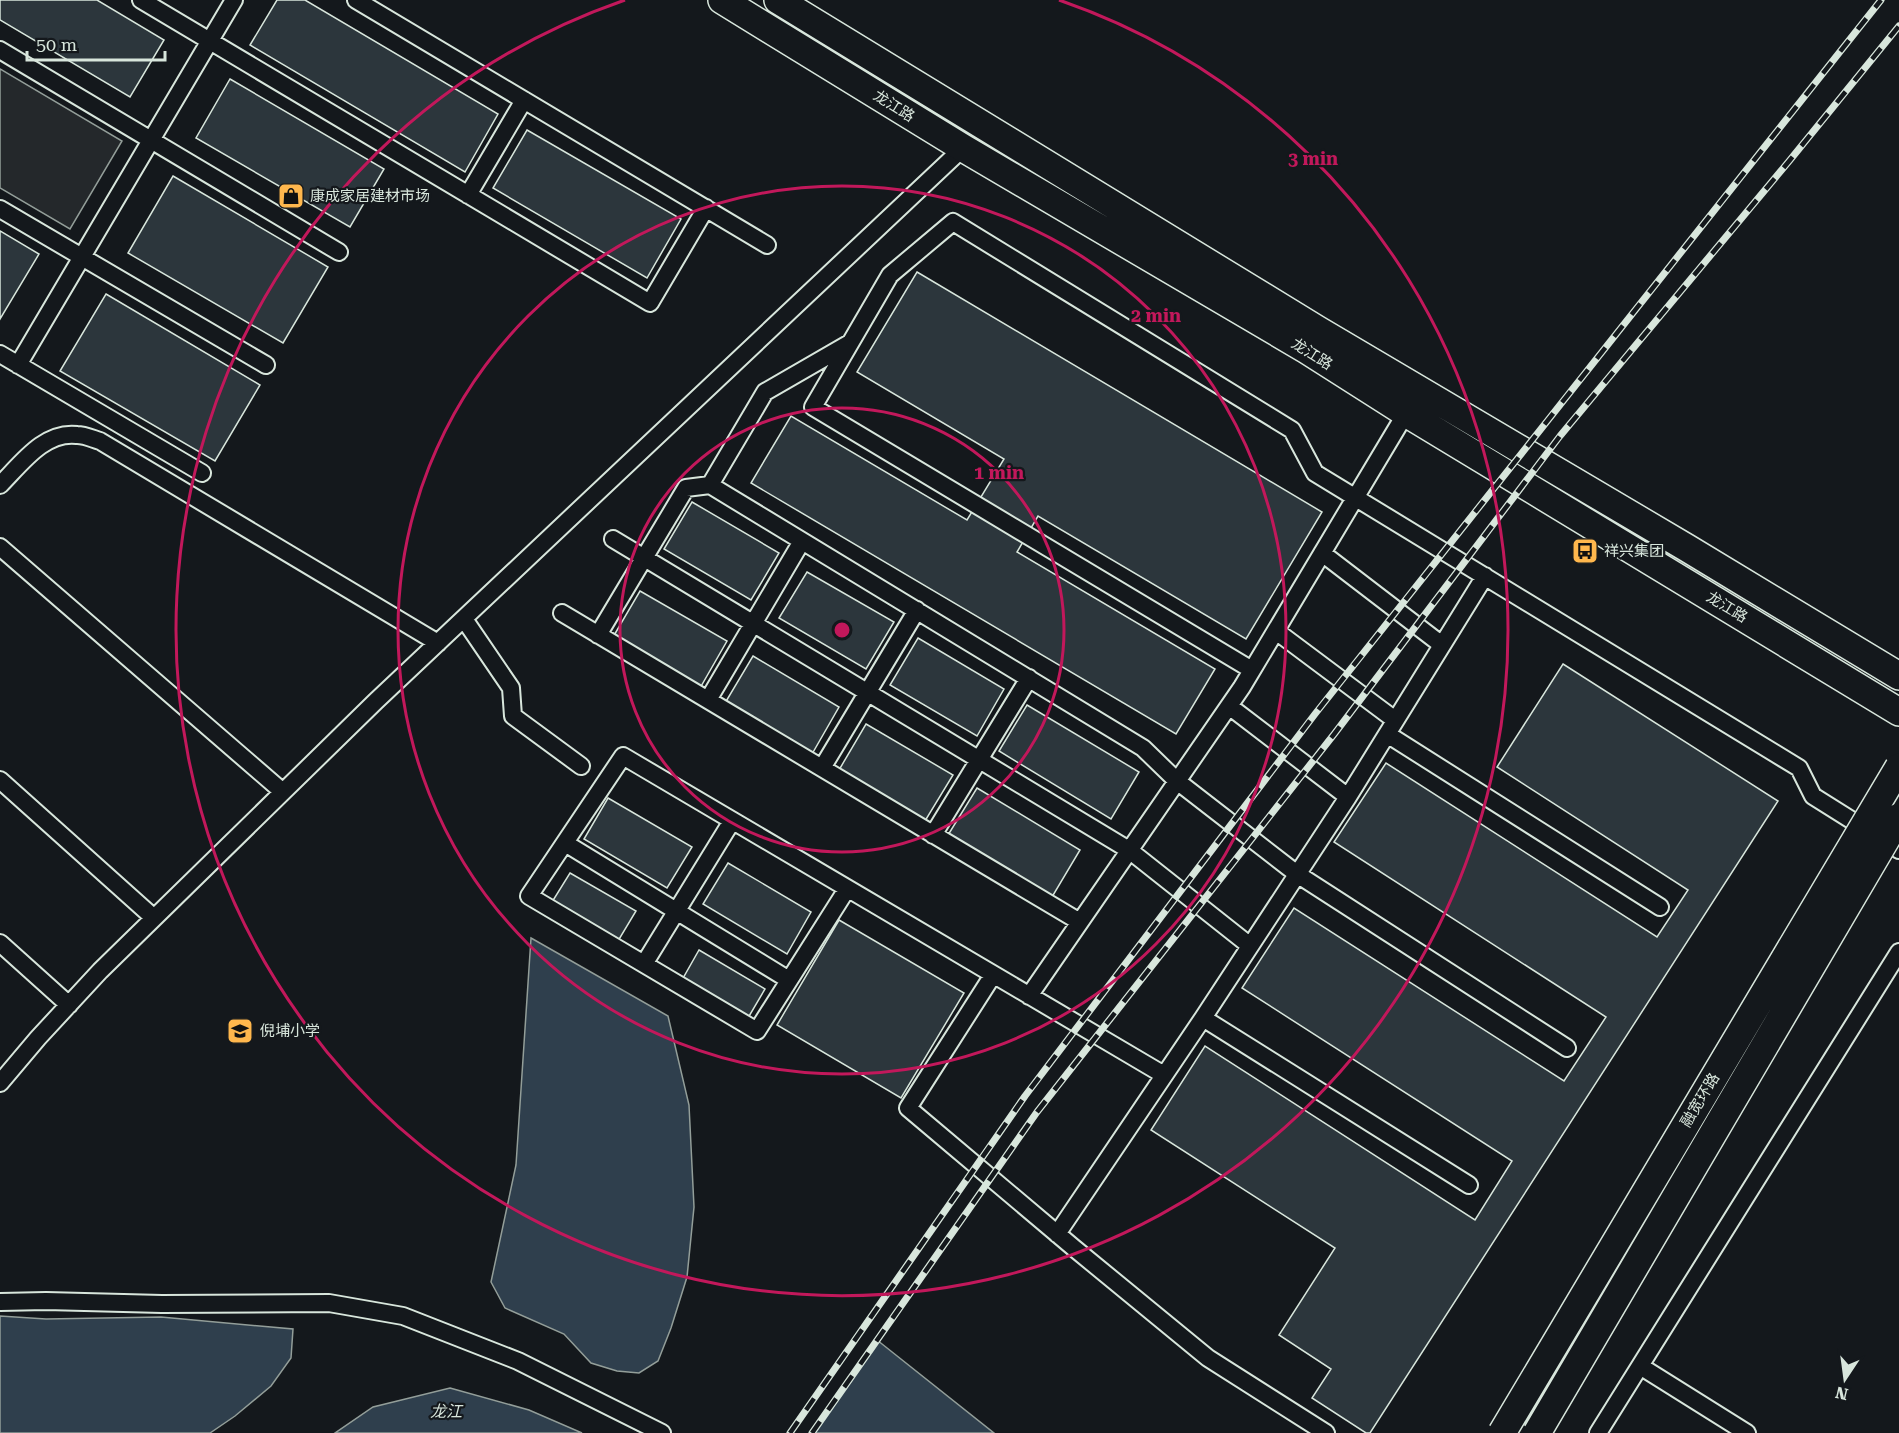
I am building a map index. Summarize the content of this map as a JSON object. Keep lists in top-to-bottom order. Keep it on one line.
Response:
{"streets":{"main road":["龙江路","融宽环路"]},"water":["龙江"],"places":{"shop":["康成家居建材市场"],"bus stop":["祥兴集团"],"school or university":["倪埔小学"]},"scale_bar":"50 m","north":"bottom","rings":["3 min","2 min","1 min"]}
